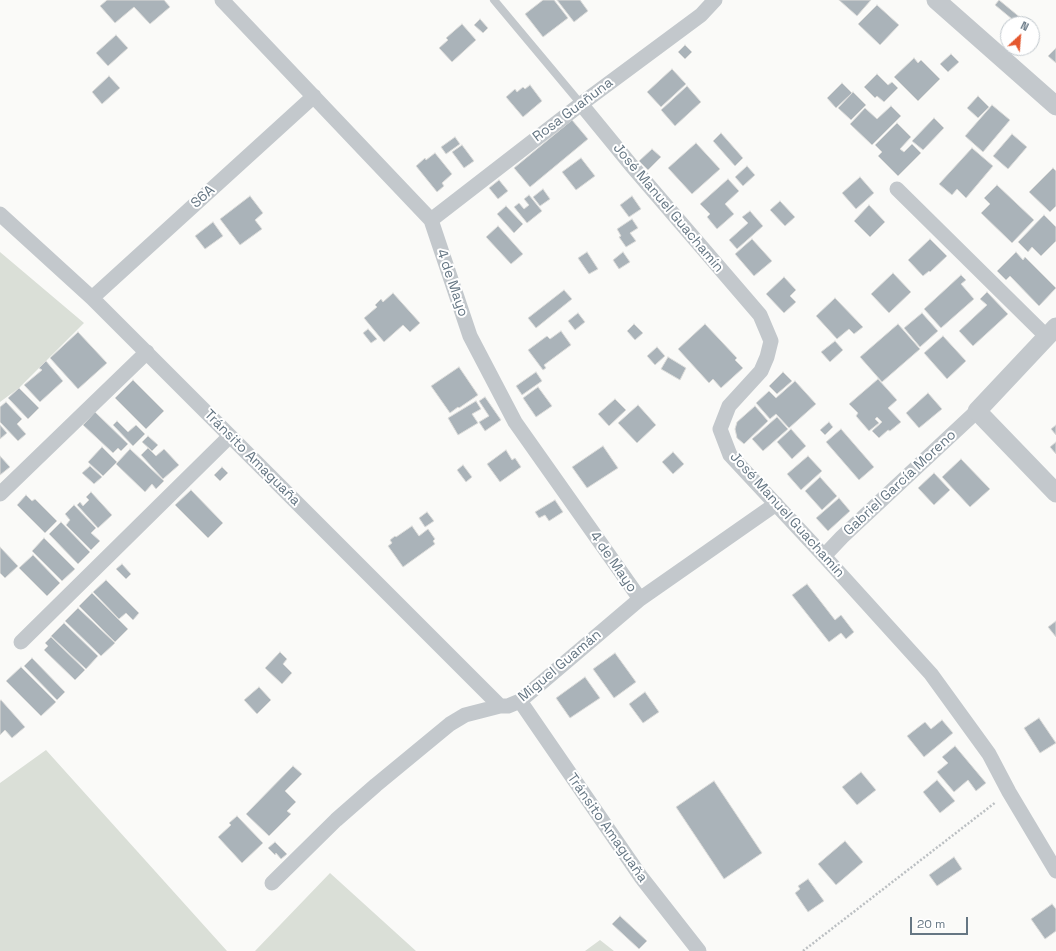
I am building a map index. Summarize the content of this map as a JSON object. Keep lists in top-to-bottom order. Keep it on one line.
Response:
{"streets":{"street":["Rosa Guañuna","S6A","José Manuel Guachamín","4 de Mayo","Tránsito Amaguaña","Gabriel García Moreno","Miguel Guamán"]},"crossings":[["Rosa Guañuna","José Manuel Guachamín"],["Rosa Guañuna","4 de Mayo"],["S6A","4 de Mayo"],["S6A","Tránsito Amaguaña"],["José Manuel Guachamín","Gabriel García Moreno"],["José Manuel Guachamín","Miguel Guamán"],["4 de Mayo","Miguel Guamán"],["Tránsito Amaguaña","Miguel Guamán"]],"scale_bar":"20 m","north":"top right"}
